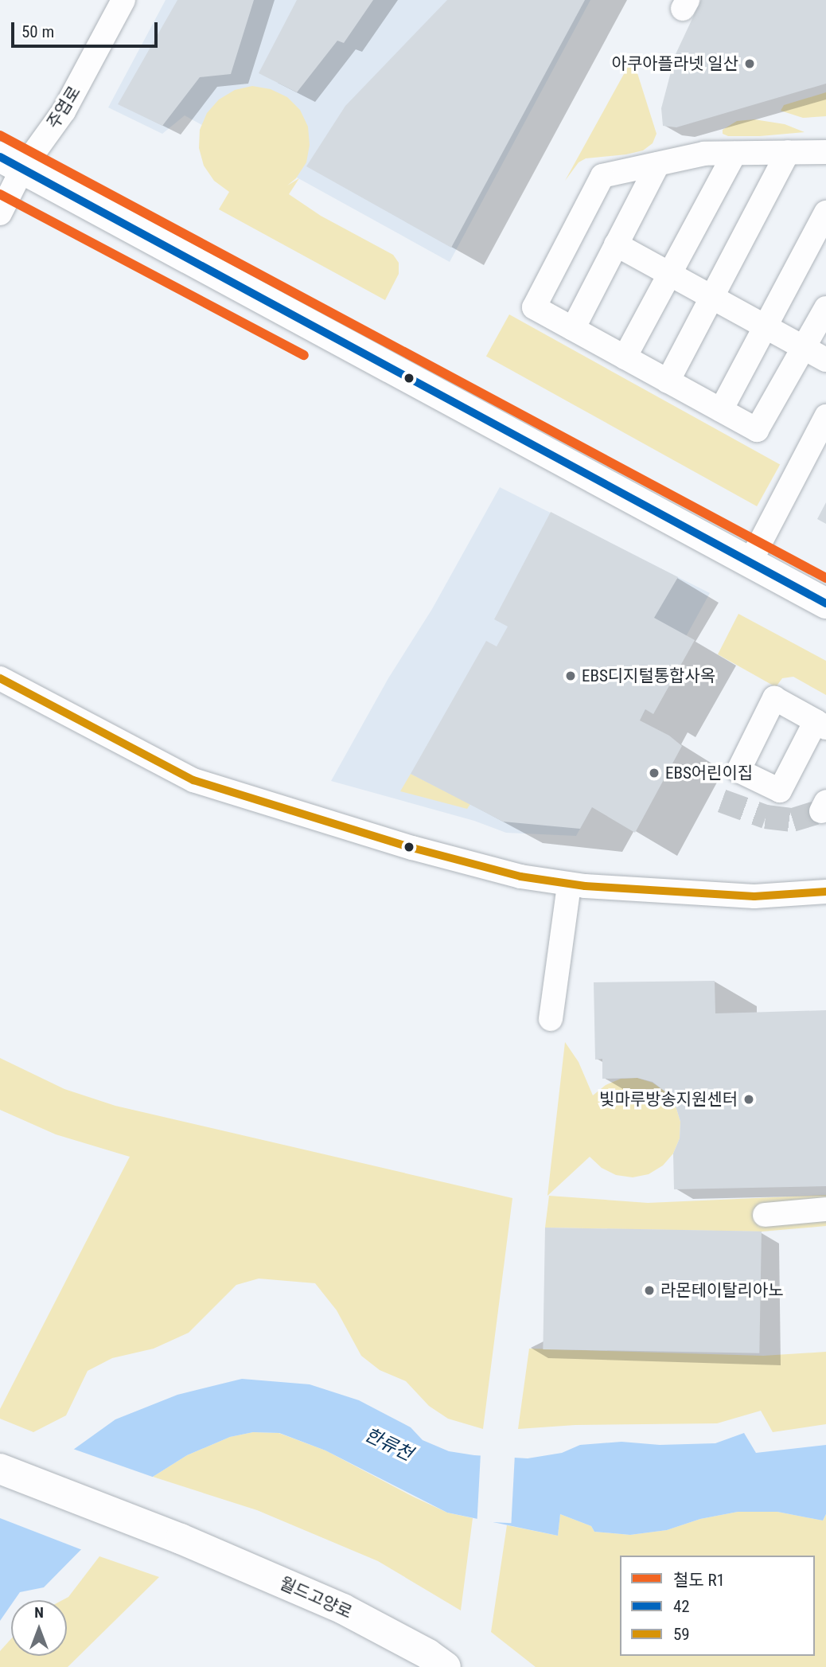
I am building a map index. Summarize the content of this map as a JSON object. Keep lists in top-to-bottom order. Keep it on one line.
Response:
{"streets":{"main road":["월드고양로"],"street":["주엽로"]},"water":["한류천"],"places":["아쿠아플라넷 일산","EBS디지털통합사옥","EBS어린이집","빛마루방송지원센터","라몬테이탈리아노"],"lines":["rail line R1","transit line 42","transit line 59"],"legend":["철도 R1","42","59"],"scale_bar":"50 m","north":"top"}
